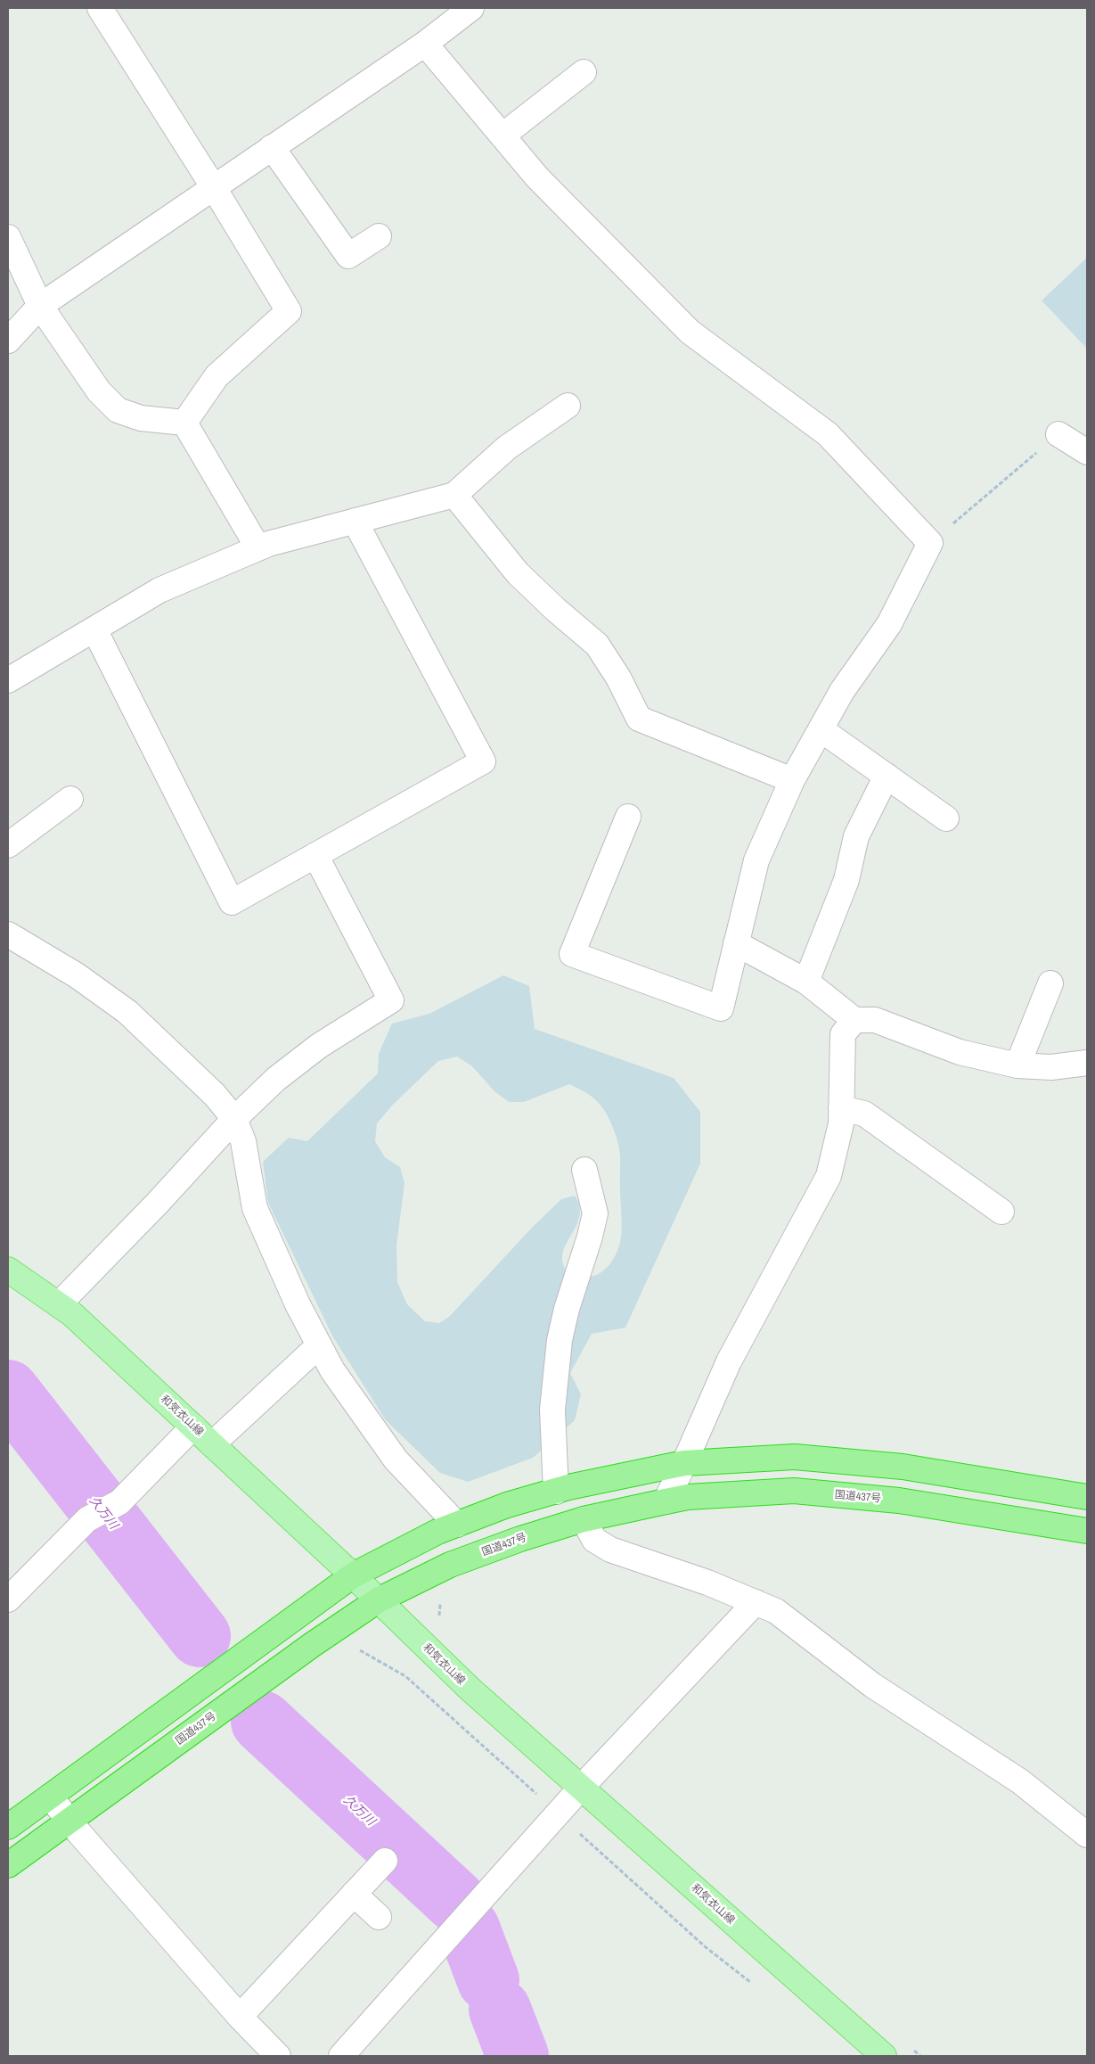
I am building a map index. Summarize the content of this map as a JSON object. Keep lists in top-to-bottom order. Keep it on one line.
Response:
{"streets":{"highway":["国道437号"],"main road":["和気衣山線"]},"crossings":[["和気衣山線","国道437号"]],"water":["久万川"]}
